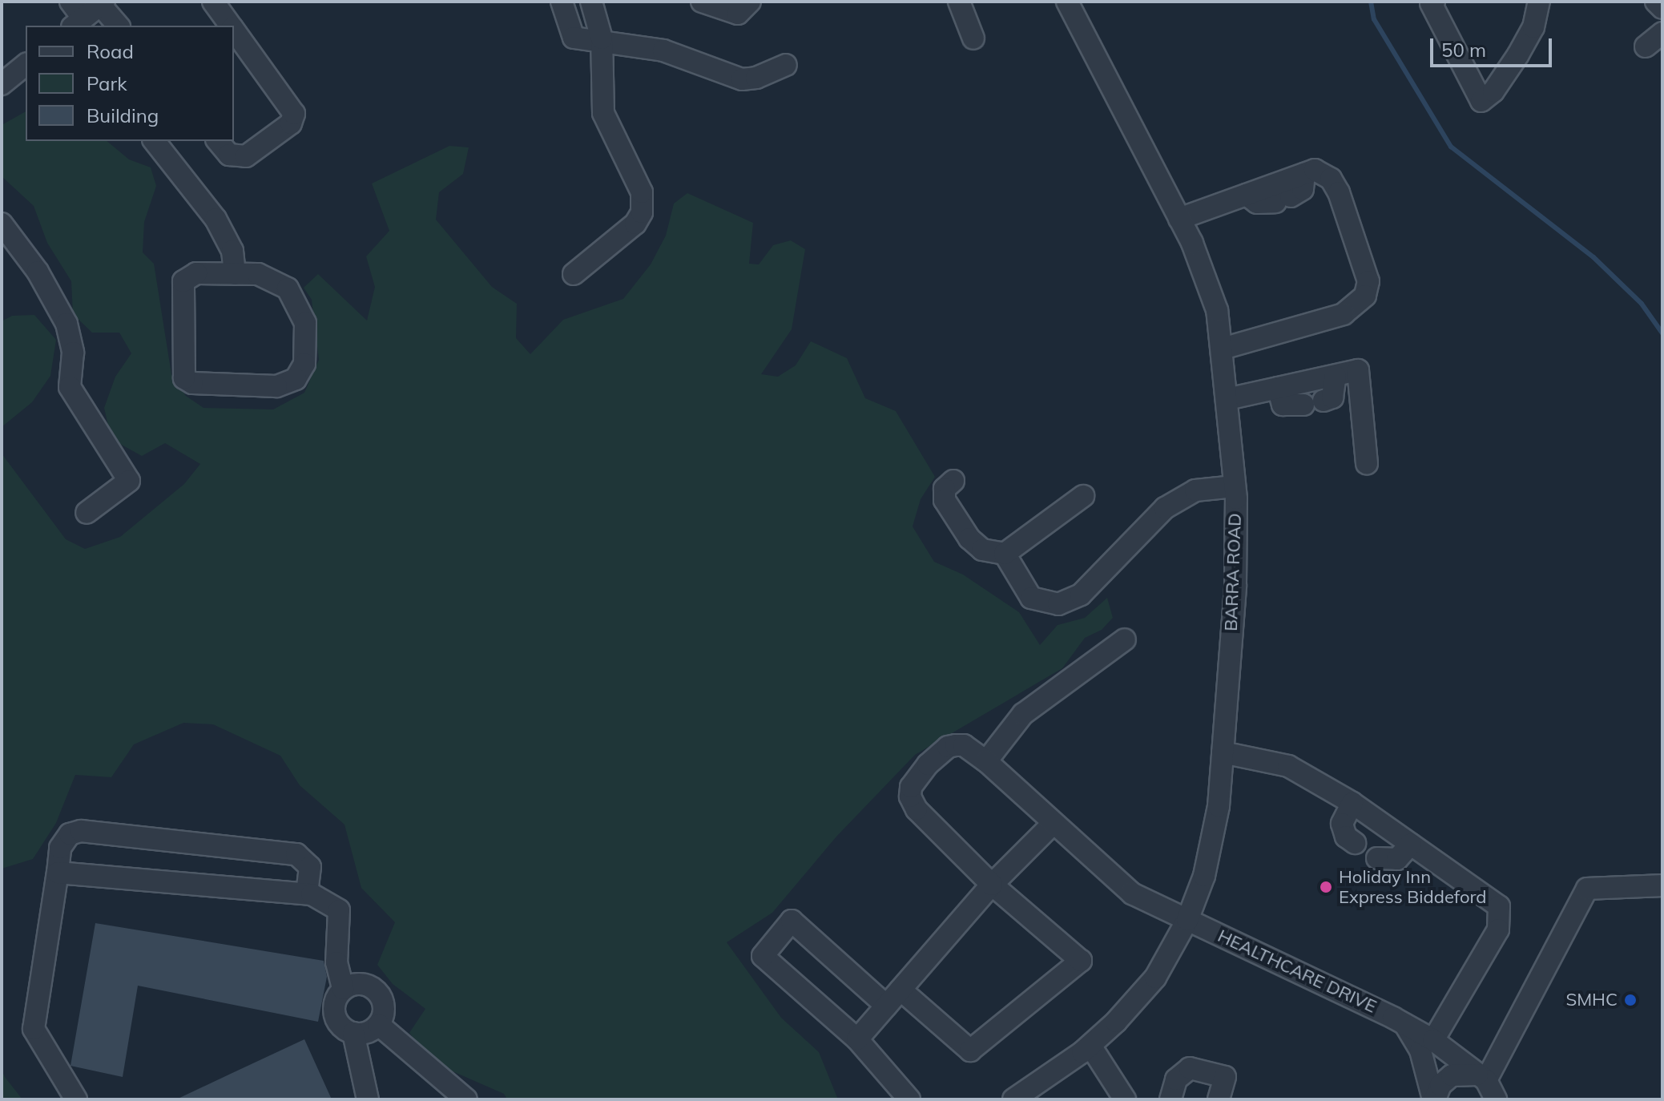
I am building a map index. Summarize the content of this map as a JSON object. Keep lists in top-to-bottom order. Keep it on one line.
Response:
{"streets":{"street":["BARRA ROAD","HEALTHCARE DRIVE"]},"crossings":[["BARRA ROAD","HEALTHCARE DRIVE"]],"places":["Holiday Inn Express Biddeford","SMHC"],"legend":["Road","Park","Building"],"scale_bar":"50 m"}
